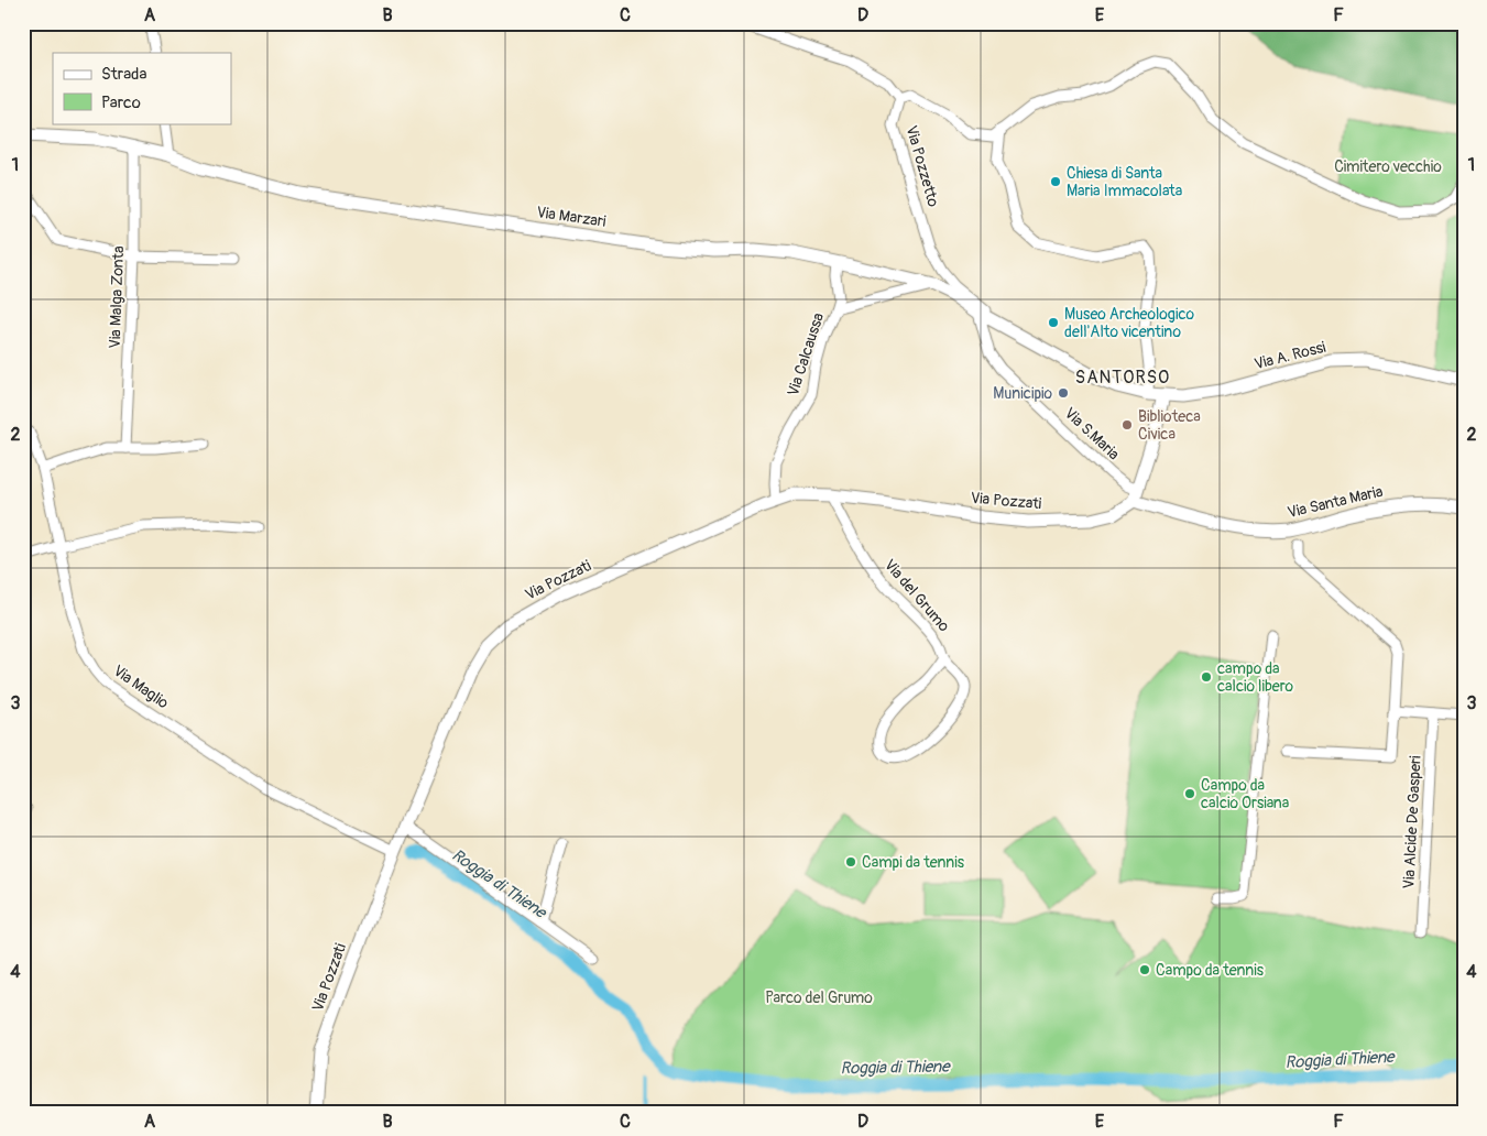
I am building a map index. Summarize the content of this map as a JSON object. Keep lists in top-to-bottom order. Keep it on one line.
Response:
{"streets":{"street":["Via Pozzetto","Via Marzari","Via Malga Zonta","Via Calcaussa","Via A. Rossi","Via S.Maria","Via Pozzati","Via Santa Maria","Via del Grumo","Via Maglio","Via Alcide De Gasperi"]},"crossings":[["Via Pozzetto","Via Marzari"],["Via Pozzetto","Via A. Rossi"],["Via Marzari","Via Malga Zonta"],["Via Marzari","Via A. Rossi"],["Via Marzari","Via S.Maria"],["Via Calcaussa","Via Pozzati"],["Via S.Maria","Via Pozzati"],["Via S.Maria","Via Santa Maria"],["Via Pozzati","Via Santa Maria"],["Via Pozzati","Via del Grumo"],["Via Pozzati","Via Maglio"]],"districts":["SANTORSO"],"water":["Roggia di Thiene"],"parks":["Cimitero vecchio","Parco del Grumo"],"places":["Chiesa di Santa Maria Immacolata","Museo Archeologico dell'Alto vicentino","Municipio","Biblioteca Civica","campo da calcio libero","Campo da calcio Orsiana","Campi da tennis","Campo da tennis"],"legend":["Strada","Parco"],"grid":{"columns":["A","B","C","D","E","F"],"rows":["1","2","3","4"]}}
